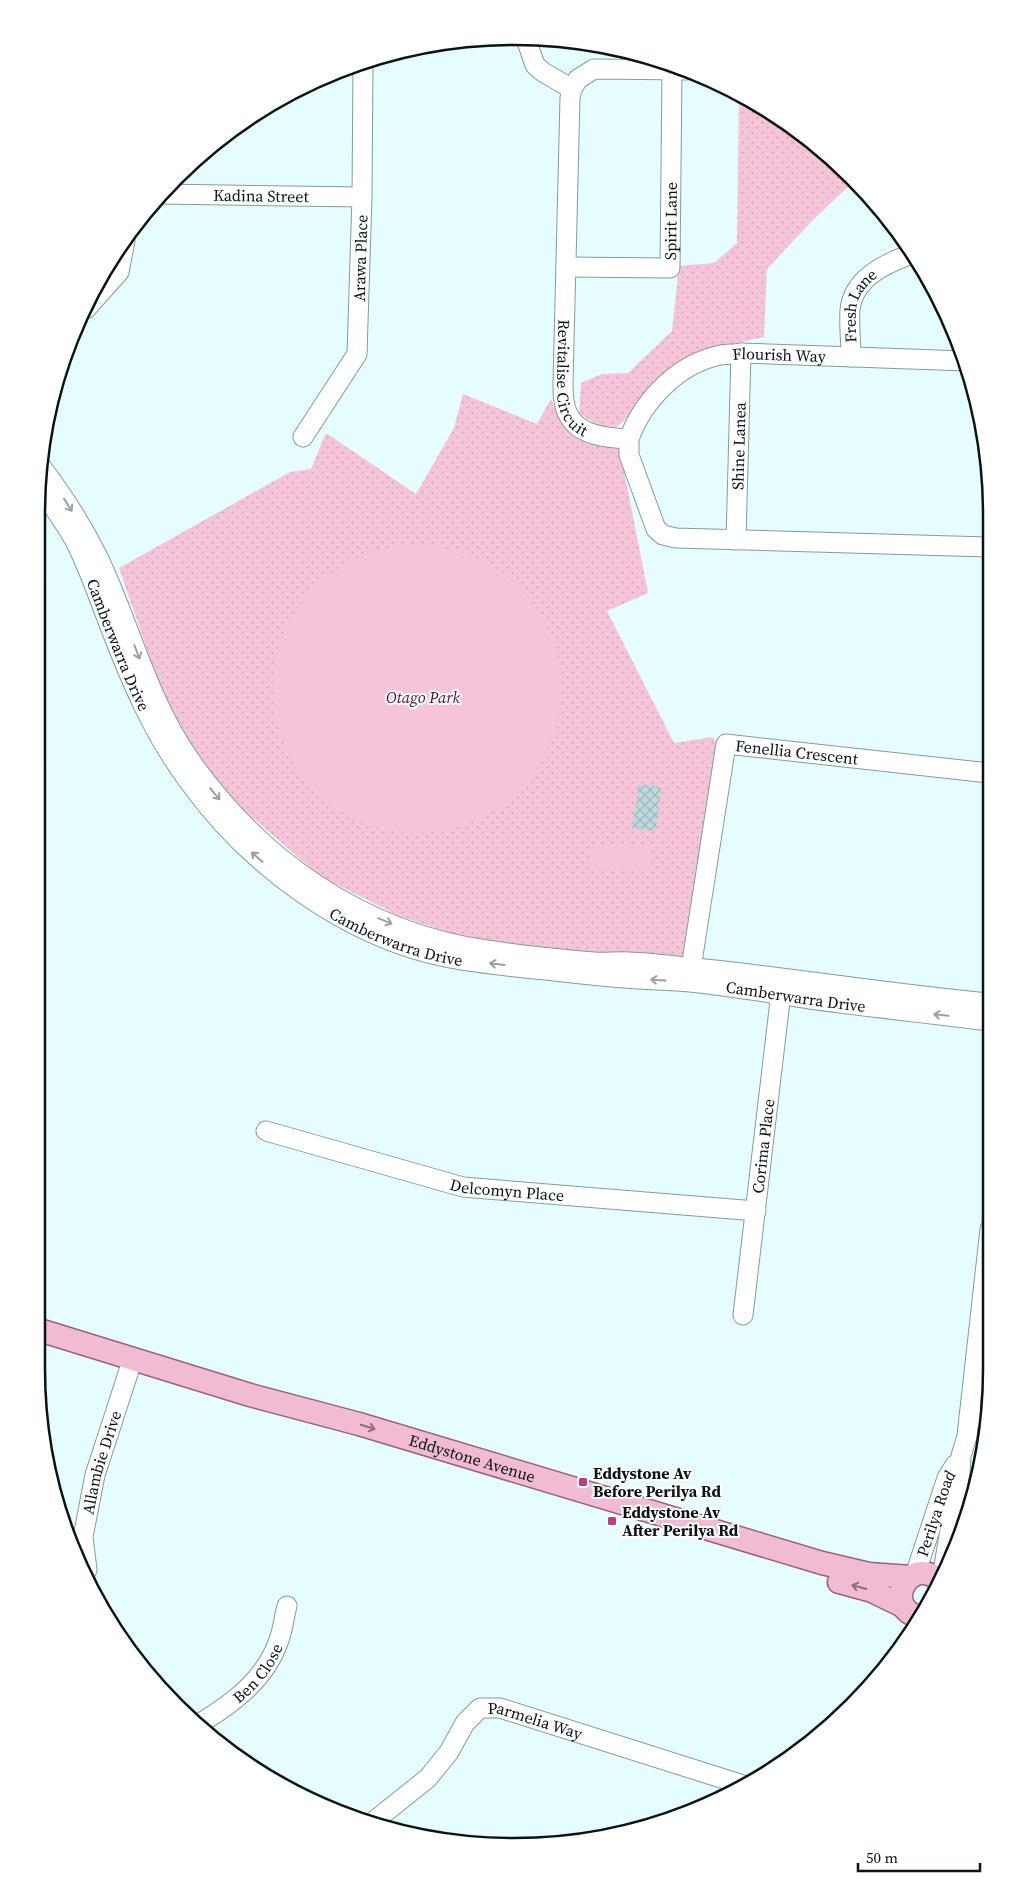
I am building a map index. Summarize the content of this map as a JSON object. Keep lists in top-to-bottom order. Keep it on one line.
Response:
{"streets":{"main road":["Eddystone Avenue"],"street":["Kadina Street","Spirit Lane","Arawa Place","Fresh Lane","Flourish Way","Revitalise Circuit","Shine Lanea","Camberwarra Drive","Fenellia Crescent","Corima Place","Delcomyn Place","Allambie Drive","Perilya Road","Ben Close","Parmelia Way"]},"crossings":[["Kadina Street","Arawa Place"],["Spirit Lane","Revitalise Circuit"],["Fresh Lane","Flourish Way"],["Flourish Way","Revitalise Circuit"],["Flourish Way","Shine Lanea"],["Camberwarra Drive","Fenellia Crescent"],["Camberwarra Drive","Corima Place"],["Corima Place","Delcomyn Place"],["Eddystone Avenue","Allambie Drive"],["Eddystone Avenue","Perilya Road"]],"parks":["Otago Park"],"places":{"transit":["Eddystone Av Before Perilya Rd","Eddystone Av After Perilya Rd"]},"scale_bar":"50 m"}
